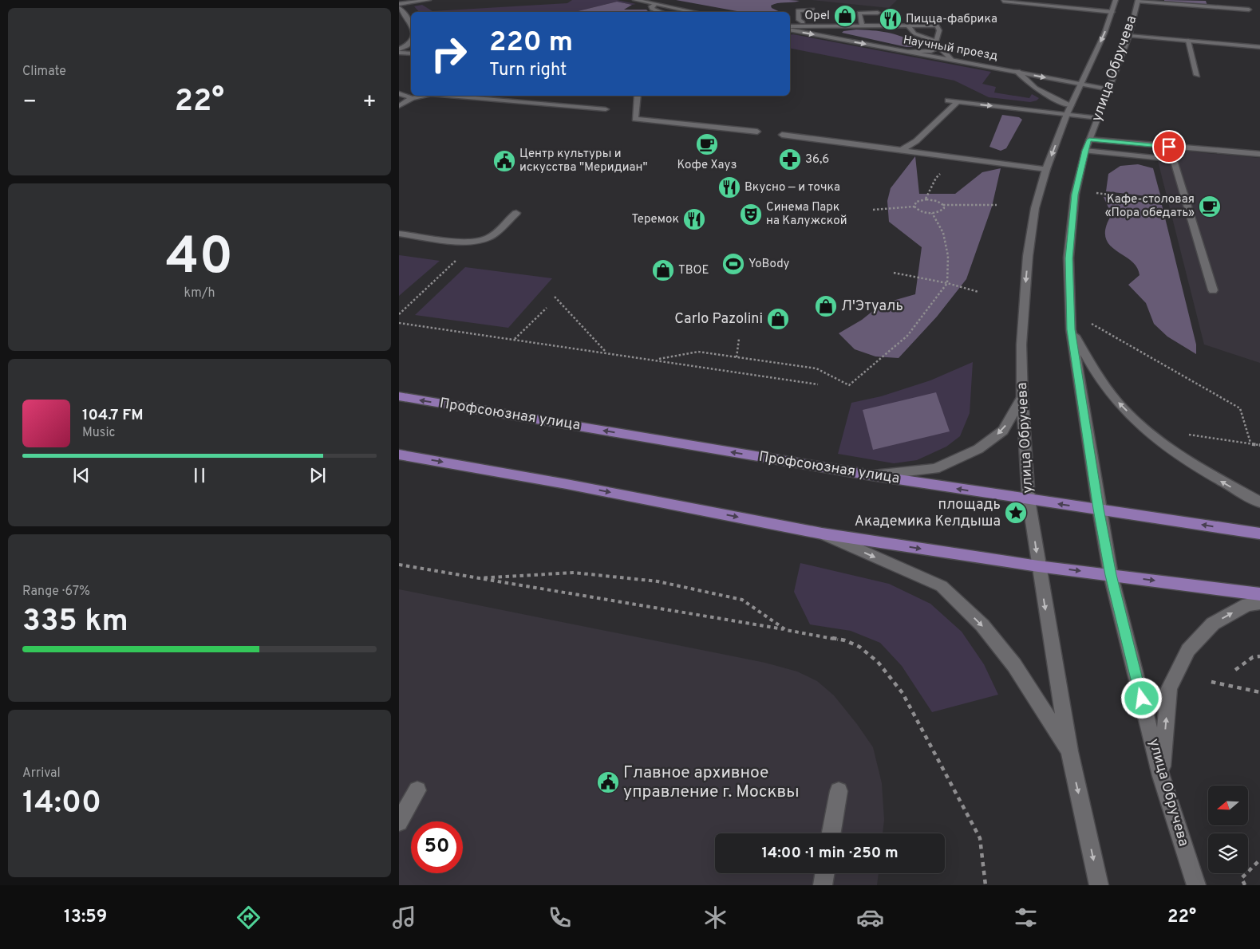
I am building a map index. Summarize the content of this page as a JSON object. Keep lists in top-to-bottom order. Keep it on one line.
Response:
{"streets":{"main road":["Научный проезд","улица Обручева","Профсоюзная улица"]},"crossings":[["Научный проезд","улица Обручева"],["улица Обручева","Профсоюзная улица"]],"places":{"shop":["Opel","ТВОЕ","Л'Этуаль","Carlo Pazolini"],"restaurant":["Пицца-фабрика","Вкусно — и точка","Теремок"],"cafe":["Кофе Хауз","Кафе-столовая «Пора обедать»"],"pharmacy":["36,6"],"public building":["Центр культуры и искусства \"Меридиан\"","Главное архивное управление г. Москвы"],"theatre":["Синема Парк на Калужской"],"sports":["YoBody"],"place":["площадь Академика Келдыша"]},"north":"left","page":{"tile":["Climate",["40","km/h"],["Range · 67%","335 km"],["Arrival","14:00"]],"turn":["220 m","Turn right"],"heat":["−","22°","+"],"song":["104.7 FM","Music"],"limit":"50","trip":"14:00 · 1 min · 250 m","tabs":["13:59","22°"]}}
